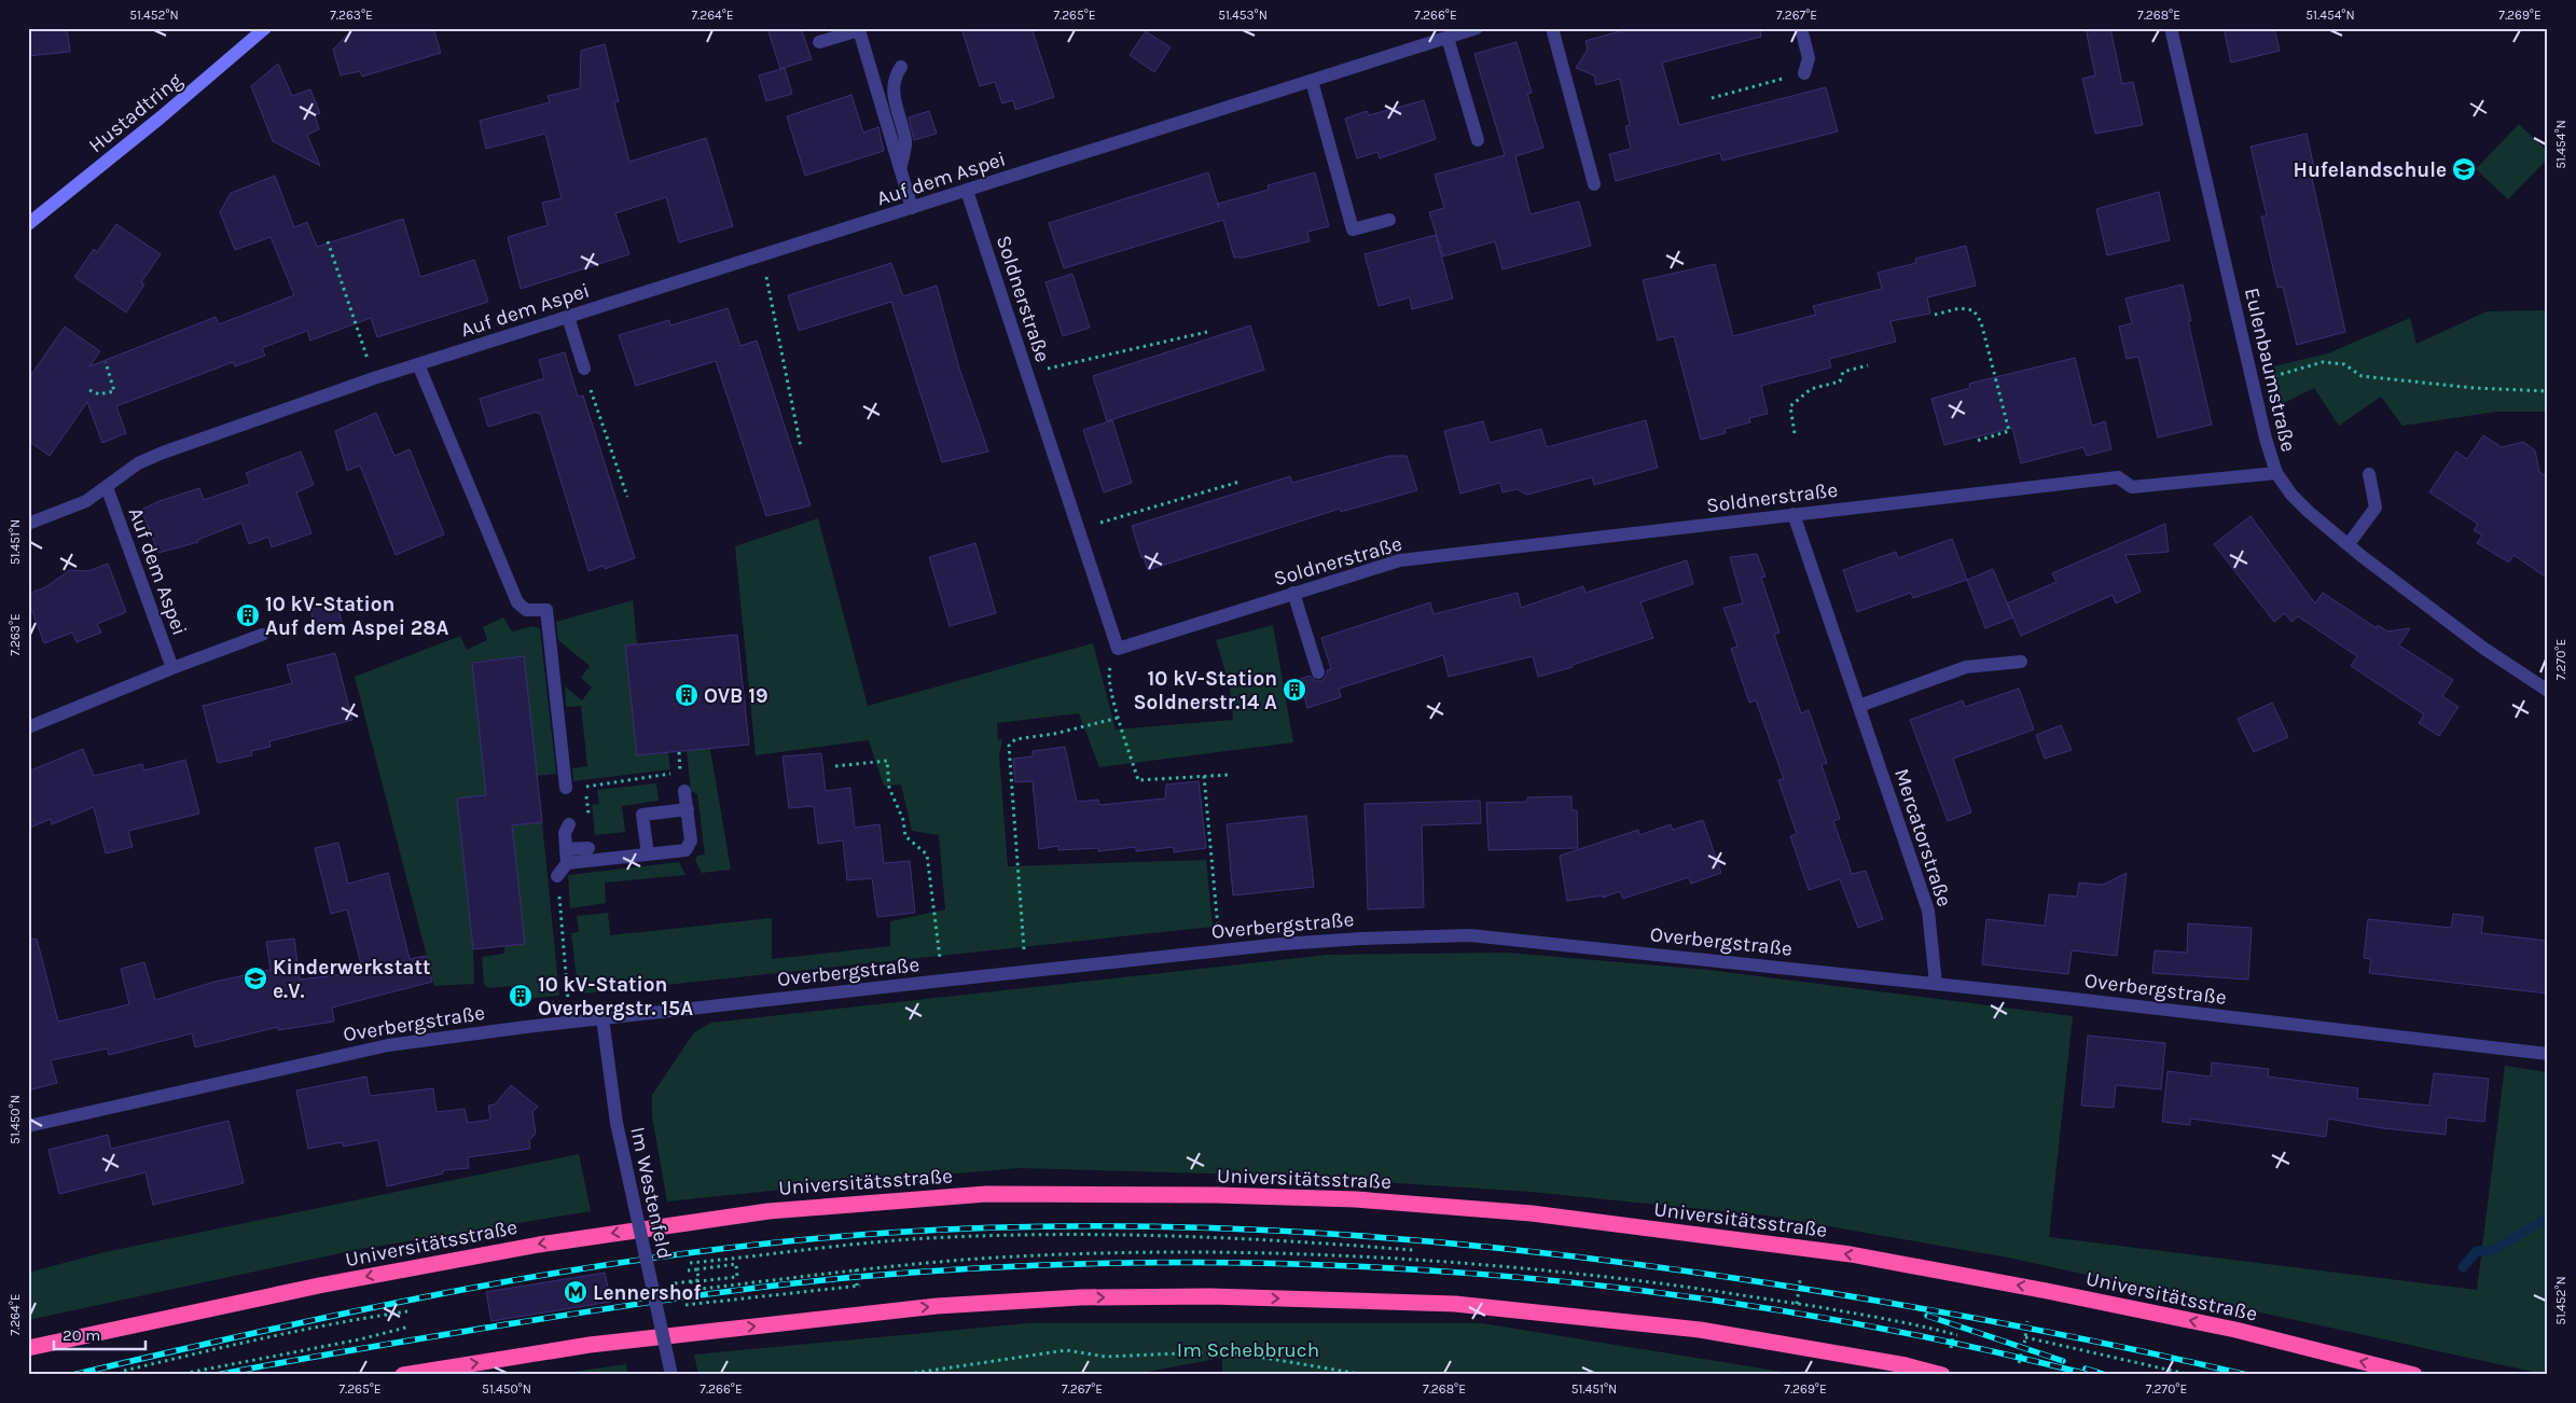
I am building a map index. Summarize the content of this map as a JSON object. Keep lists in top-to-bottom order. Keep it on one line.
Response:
{"streets":{"highway":["Universitätsstraße"],"street":["Hustadtring","Auf dem Aspei","Soldnerstraße","Eulenbaumstraße","Mercatorstraße","Overbergstraße","Im Westenfeld"]},"crossings":[["Auf dem Aspei","Soldnerstraße"],["Soldnerstraße","Eulenbaumstraße"],["Soldnerstraße","Mercatorstraße"],["Mercatorstraße","Overbergstraße"],["Overbergstraße","Im Westenfeld"]],"parks":["Im Schebbruch"],"places":{"school or university":["Hufelandschule","Kinderwerkstatt e.V."],"building":["10 kV-Station Auf dem Aspei 28A","10 kV-Station Soldnerstr.14 A","OVB 19","10 kV-Station Overbergstr. 15A"],"metro station":["Lennershof"]},"scale_bar":"20 m","coordinates":["51.452°N","7.263°E","7.264°E","7.265°E","51.453°N","7.266°E","7.267°E","7.268°E","51.454°N","7.269°E","51.451°N","7.270°E","51.450°N"]}
